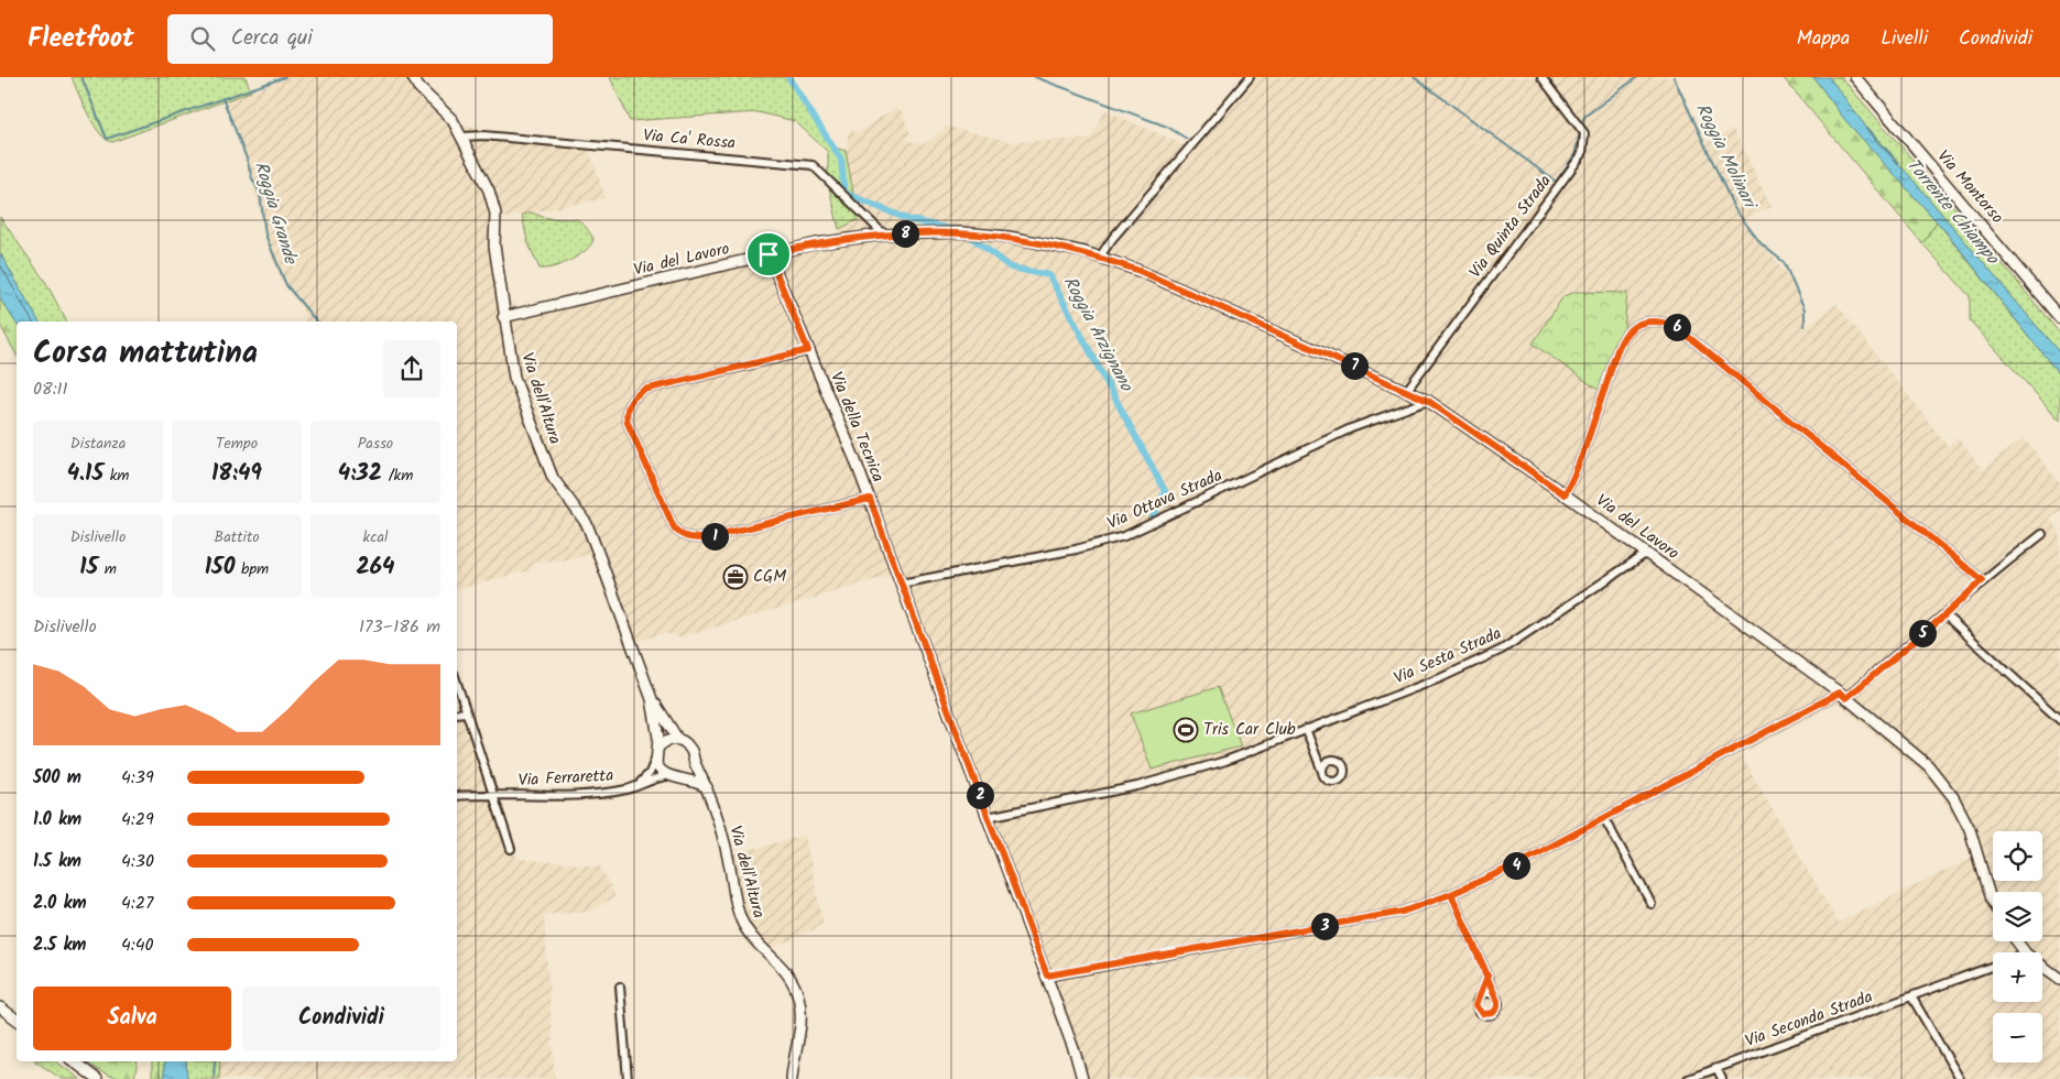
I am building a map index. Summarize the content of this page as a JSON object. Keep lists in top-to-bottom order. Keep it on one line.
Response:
{"streets":{"street":["Via Ca' Rossa","Via Montorso","Via Quinta Strada","Via del Lavoro","Via dell'Altura","Via della Tecnica","Via Ottava Strada","Via Sesta Strada","Via Ferraretta","Via Seconda Strada"]},"crossings":[["Via Ca' Rossa","Via del Lavoro"],["Via Ca' Rossa","Via dell'Altura"],["Via Quinta Strada","Via del Lavoro"],["Via del Lavoro","Via dell'Altura"],["Via del Lavoro","Via della Tecnica"],["Via del Lavoro","Via Ottava Strada"],["Via del Lavoro","Via Sesta Strada"],["Via dell'Altura","Via Ferraretta"],["Via della Tecnica","Via Ottava Strada"],["Via della Tecnica","Via Sesta Strada"]],"water":["Roggia Molinari","Torrente Chiampo","Roggia Grande","Roggia Arzignano"],"places":{"office":["CGM"],"sports":["Tris Car Club"]},"page":{"header":"Fleetfoot","search":"Cerca qui","nav":["Mappa","Livelli","Condividi"],"pins":["8","6","7","1","5","2","4","3"],"heading":["Corsa mattutina","08:11"],"stats":[["Distanza","4.15 km"],["Tempo","18:49"],["Passo","4:32 /km"],["Dislivello","15 m"],["Battito","150 bpm"],["kcal","264"]],"chart":["Dislivello","173–186 m"],"list":[{"name":"500 m","note":"4:39"},{"name":"1.0 km","note":"4:29"},{"name":"1.5 km","note":"4:30"},{"name":"2.0 km","note":"4:27"},{"name":"2.5 km","note":"4:40"}],"map_buttons":["+","−"],"buttons":["Salva","Condividi"]}}
